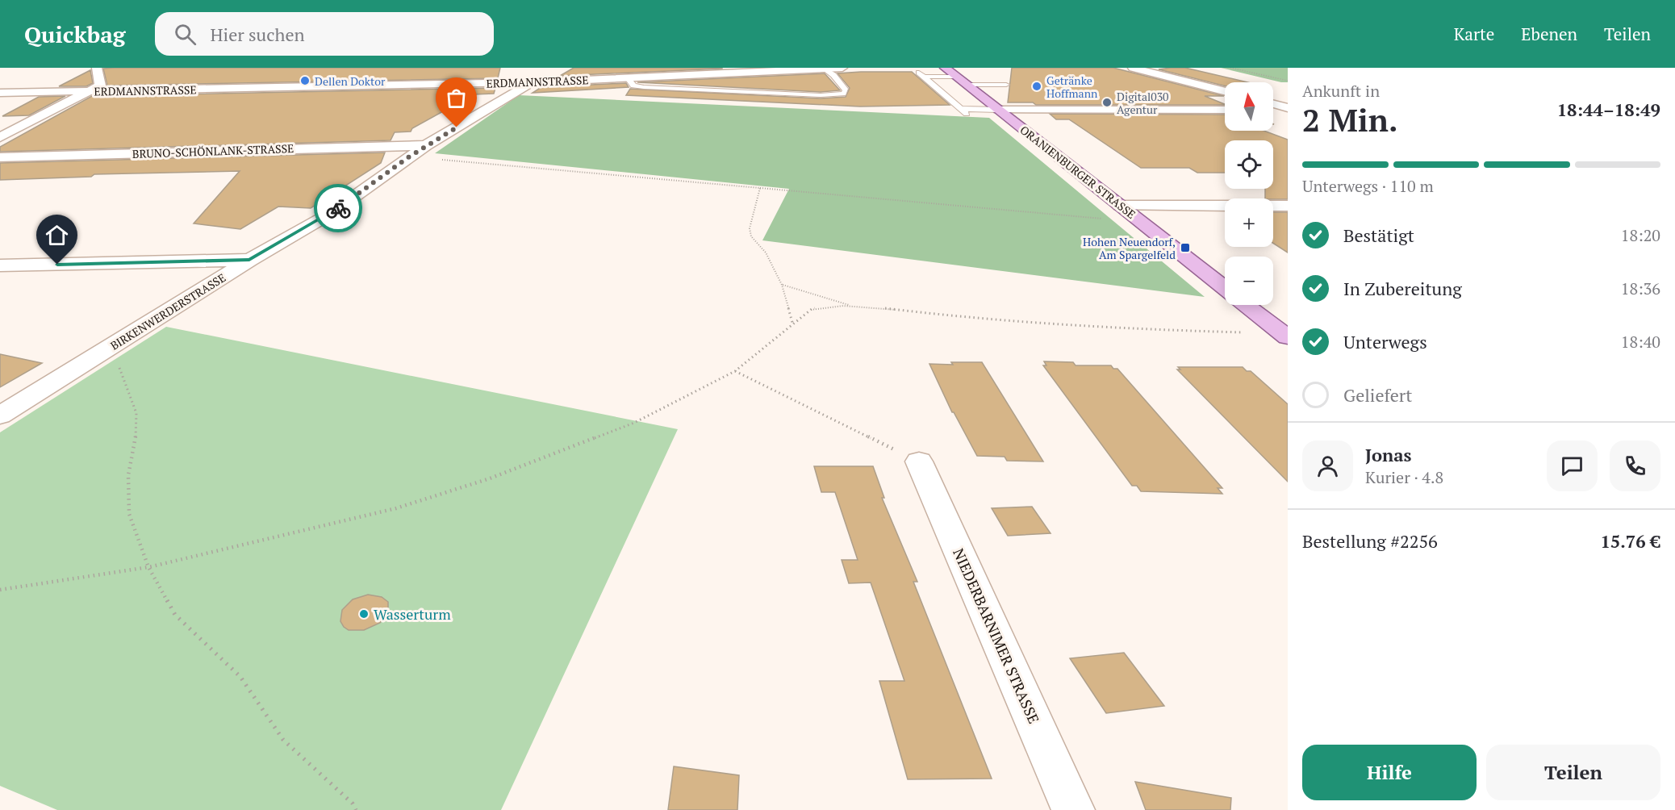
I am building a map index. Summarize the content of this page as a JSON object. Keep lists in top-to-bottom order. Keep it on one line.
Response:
{"streets":{"main road":["ORANIENBURGER STRASSE"],"street":["ERDMANNSTRASSE","BRUNO-SCHÖNLANK-STRASSE","BIRKENWERDERSTRASSE","NIEDERBARNIMER STRASSE"]},"crossings":[["ERDMANNSTRASSE","BIRKENWERDERSTRASSE"],["BRUNO-SCHÖNLANK-STRASSE","BIRKENWERDERSTRASSE"]],"places":{"other":["Dellen Doktor","Getränke Hoffmann","Digital030 Agentur","Wasserturm"],"transit":["Hohen Neuendorf, Am Spargelfeld"]},"north":"top","page":{"header":"Quickbag","search":"Hier suchen","nav":["Karte","Ebenen","Teilen"],"heading":["2 Min.","Ankunft in","18:44–18:49"],"panel":["Jonas","Kurier · 4.8","Bestellung #2256","15.76 €"],"map_buttons":["+","−"],"bar":"Unterwegs · 110 m","list":[["Bestätigt","18:20"],["In Zubereitung","18:36"],["Unterwegs","18:40"],"Geliefert"],"buttons":["Hilfe","Teilen"]}}
